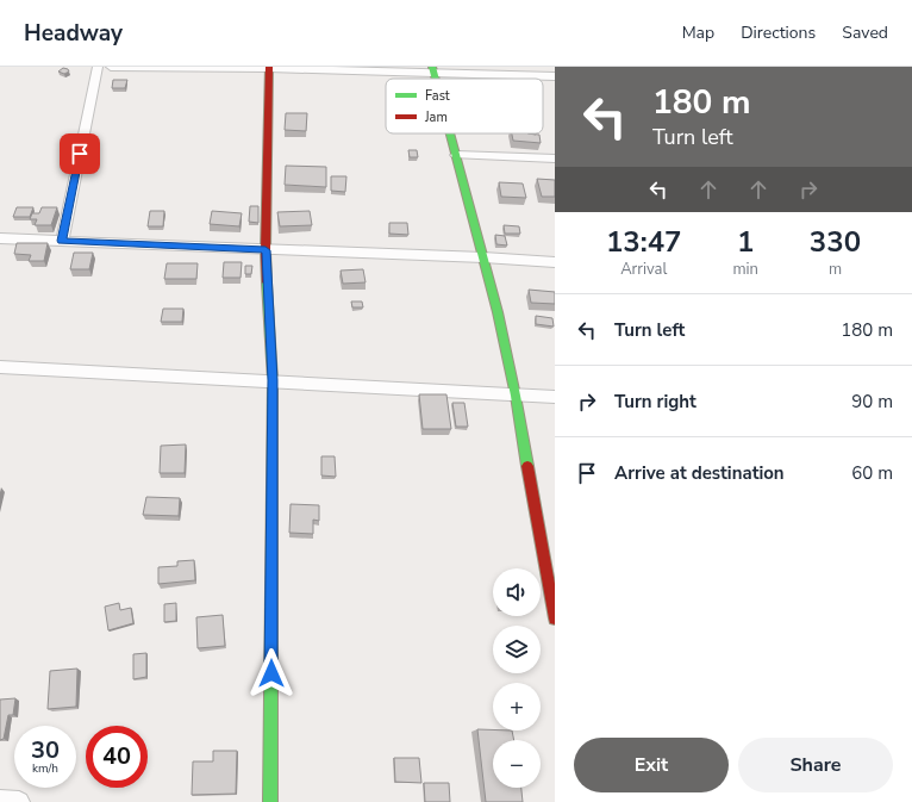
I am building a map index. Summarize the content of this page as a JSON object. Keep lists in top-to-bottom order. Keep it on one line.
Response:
{"legend":["Fast","Jam"],"page":{"header":"Headway","nav":["Map","Directions","Saved"],"turn":["180 m","Turn left"],"eta":["13:47","Arrival","1","min","330","m"],"list":[{"name":"Turn left","value":"180 m"},{"name":"Turn right","value":"90 m"},{"name":"Arrive at destination","value":"60 m"}],"map_buttons":["+","−"],"speed":"30 km/h","limit":"40","buttons":["Exit","Share"]}}
